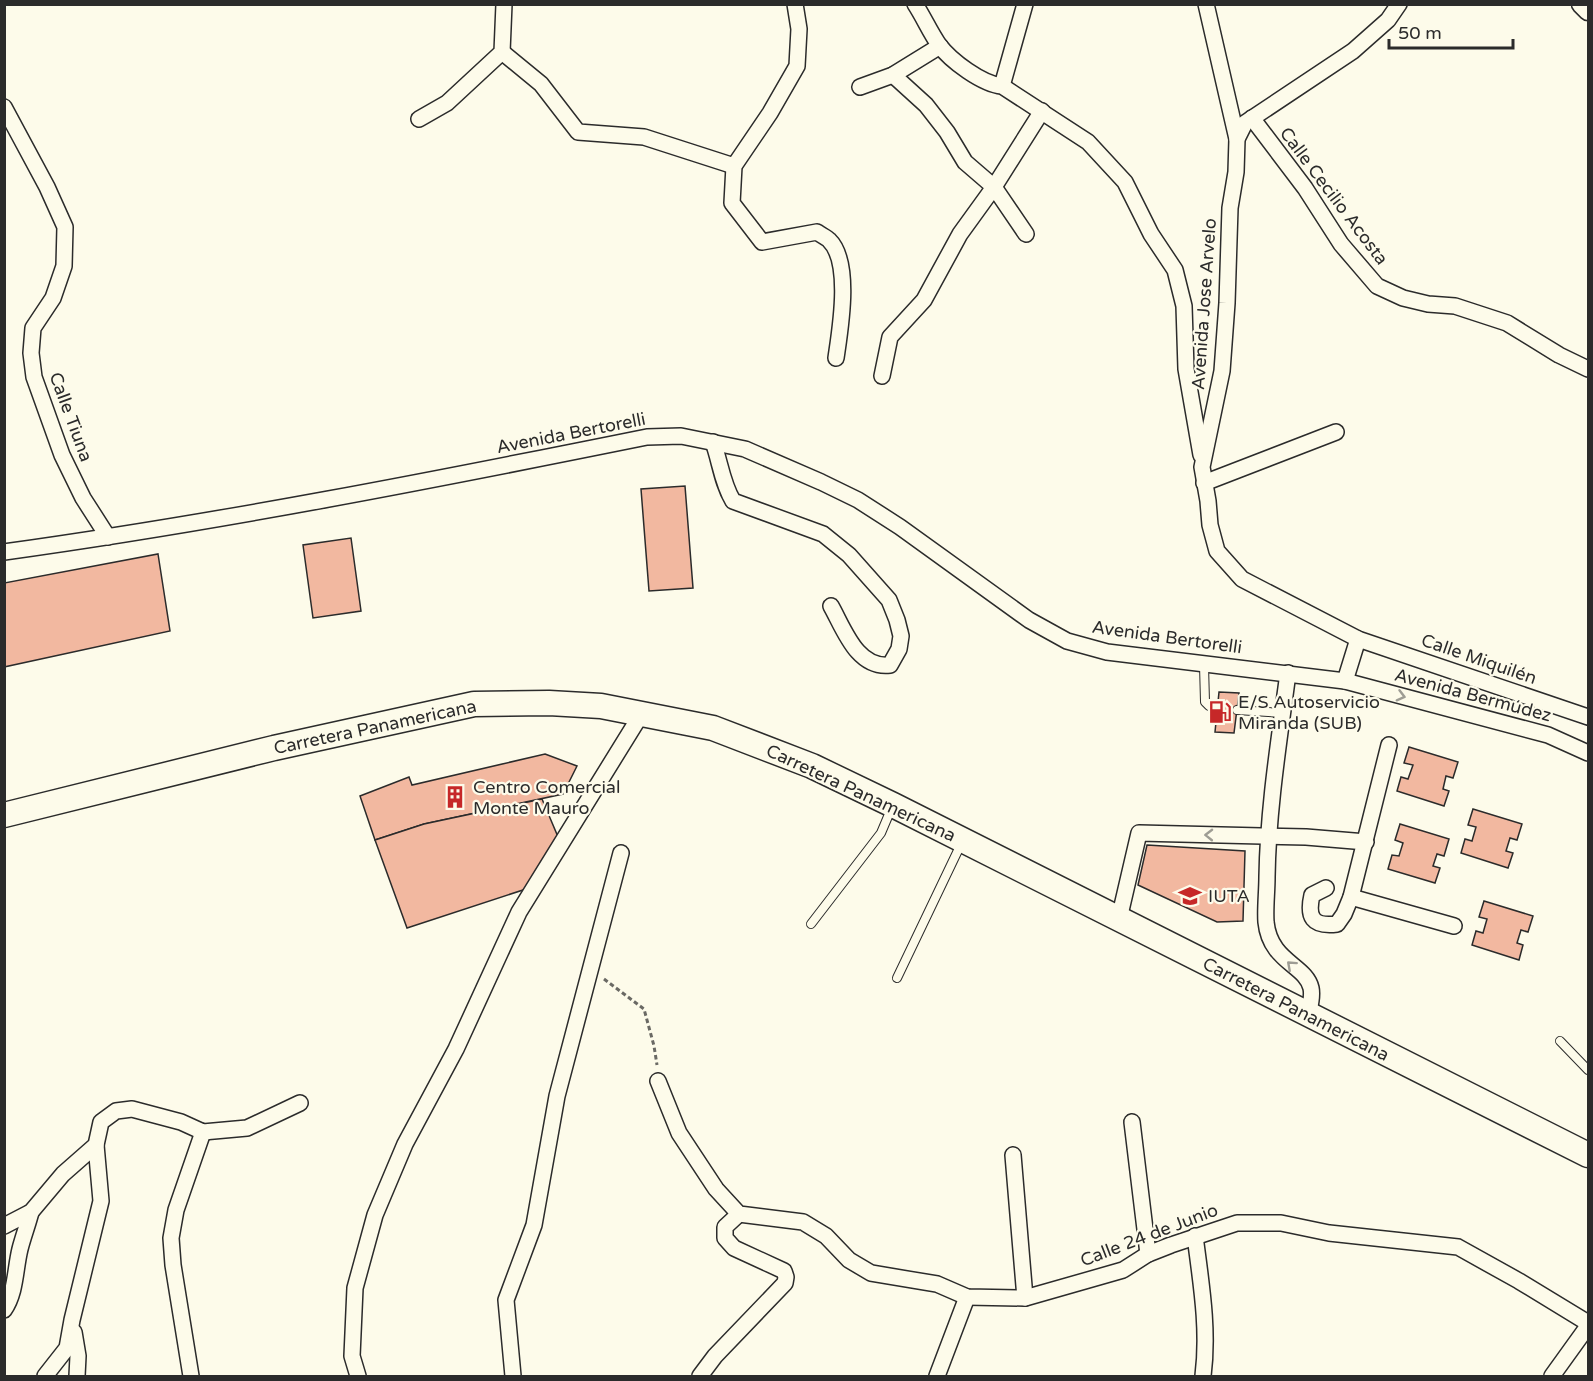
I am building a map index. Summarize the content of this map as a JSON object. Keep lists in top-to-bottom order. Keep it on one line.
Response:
{"streets":{"main road":["Carretera Panamericana"],"street":["Calle Cecilio Acosta","Avenida Jose Arvelo","Calle Tiuna","Avenida Bertorelli","Calle Miquilén","Avenida Bermúdez","Calle 24 de Junio"]},"crossings":[["Avenida Jose Arvelo","Calle Miquilén"],["Calle Tiuna","Avenida Bertorelli"],["Avenida Bertorelli","Avenida Bermúdez"]],"one_way":["Avenida Bermúdez"],"places":{"fuel station":["E/S Autoservicio Miranda (SUB)"],"building":["Centro Comercial Monte Mauro"],"school or university":["IUTA"]},"scale_bar":"50 m"}
